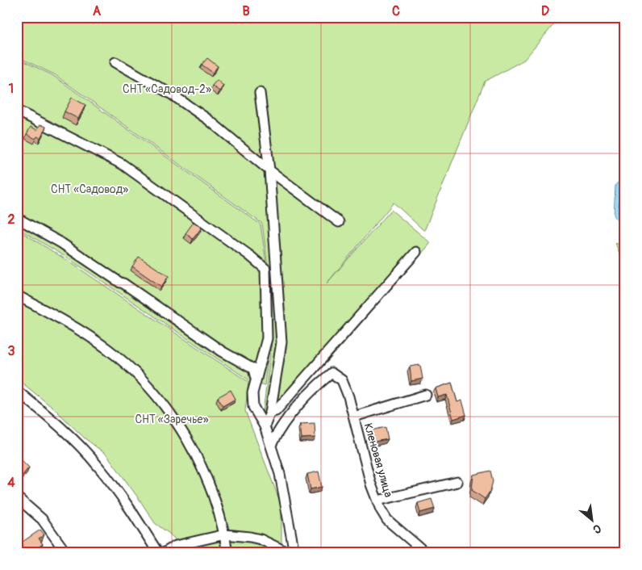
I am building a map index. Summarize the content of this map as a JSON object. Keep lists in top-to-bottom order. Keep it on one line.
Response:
{"streets":{"street":["Кленовая улица"]},"parks":["СНТ «Садовод-2»","СНТ «Садовод»","СНТ «Заречье»"],"north":"bottom right","grid":{"columns":["A","B","C","D"],"rows":["1","2","3","4"]}}
